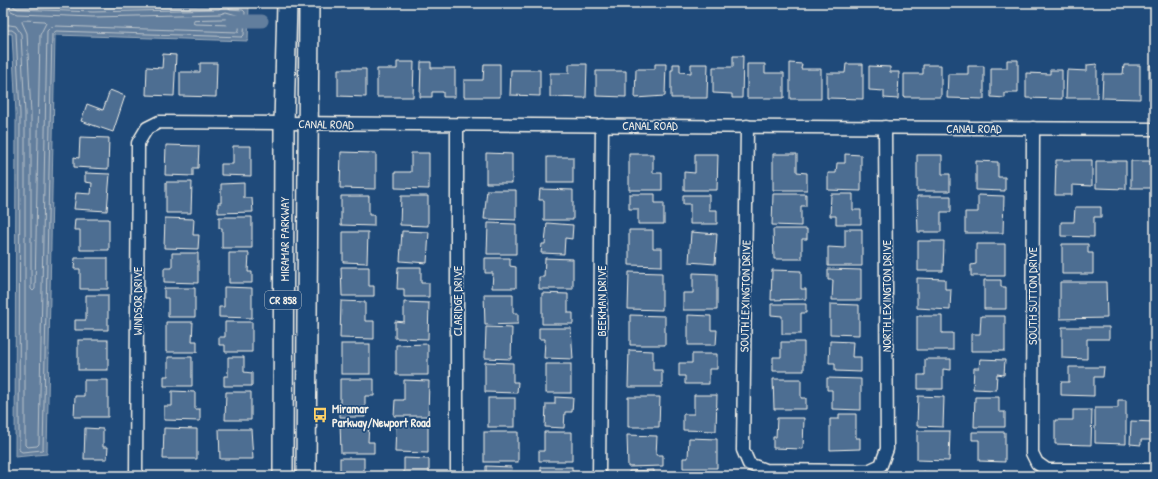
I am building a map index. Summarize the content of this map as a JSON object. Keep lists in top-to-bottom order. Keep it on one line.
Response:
{"streets":{"main road":["MIRAMAR PARKWAY","CR 858"],"street":["CANAL ROAD","SOUTH LEXINGTON DRIVE","NORTH LEXINGTON DRIVE","SOUTH SUTTON DRIVE","WINDSOR DRIVE","CLARIDGE DRIVE","BEEKMAN DRIVE"]},"crossings":[["CANAL ROAD","MIRAMAR PARKWAY"],["CANAL ROAD","SOUTH LEXINGTON DRIVE"],["CANAL ROAD","NORTH LEXINGTON DRIVE"],["CANAL ROAD","SOUTH SUTTON DRIVE"],["CANAL ROAD","WINDSOR DRIVE"],["CANAL ROAD","CLARIDGE DRIVE"],["CANAL ROAD","BEEKMAN DRIVE"],["SOUTH LEXINGTON DRIVE","NORTH LEXINGTON DRIVE"]],"places":{"bus stop":["Miramar Parkway/Newport Road"]}}
